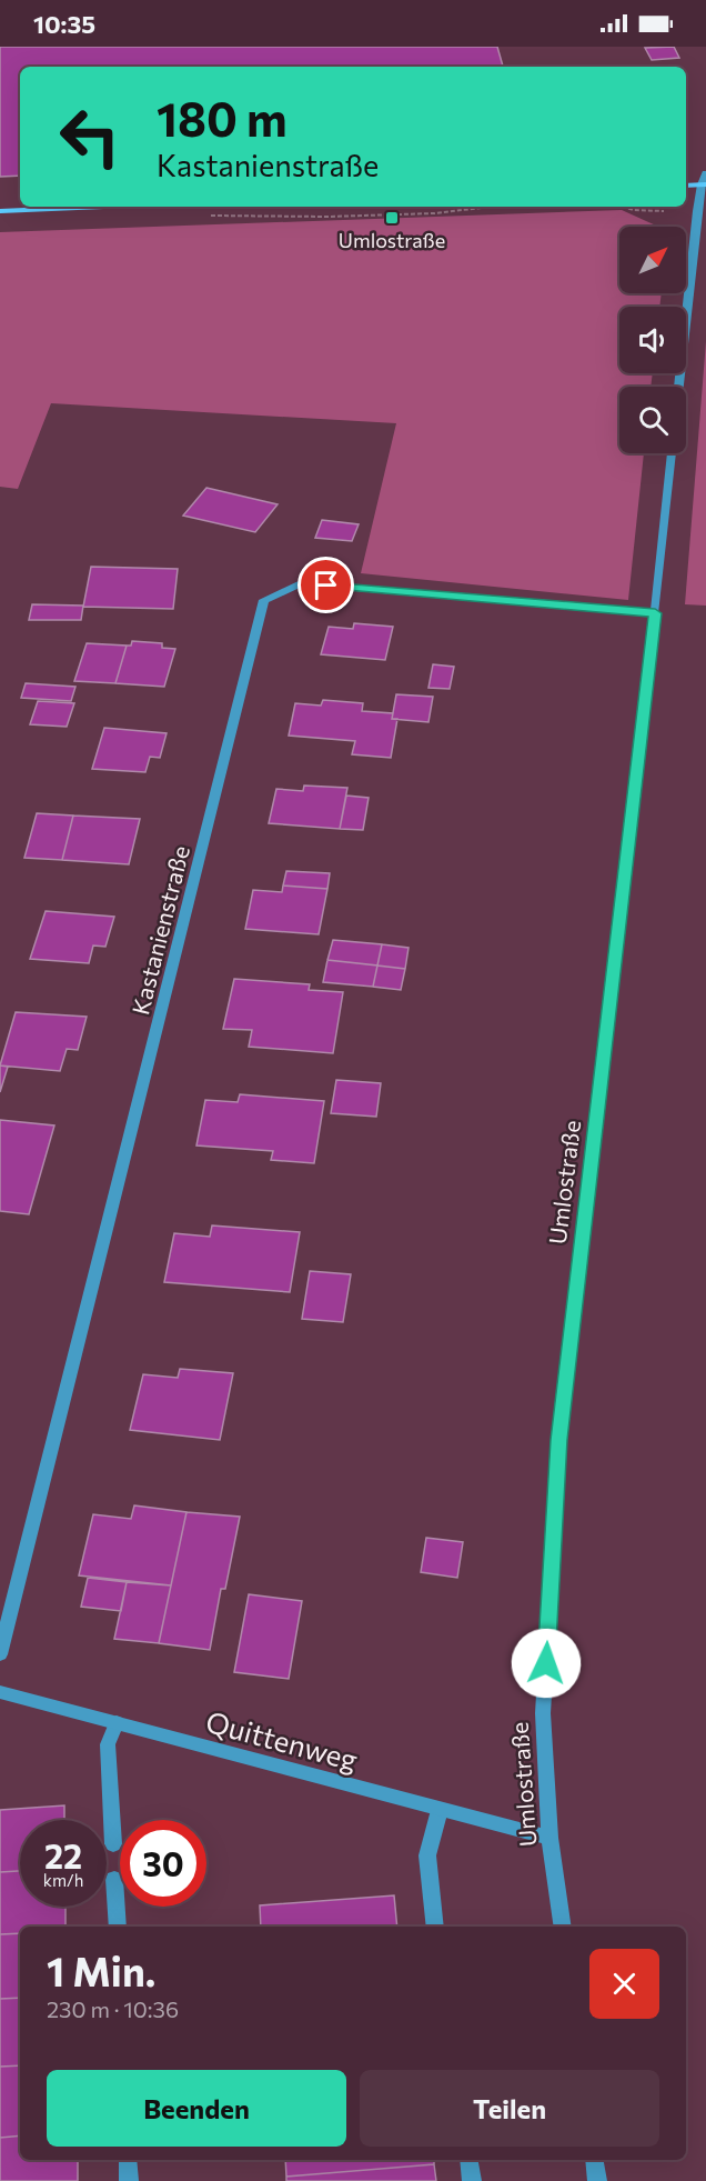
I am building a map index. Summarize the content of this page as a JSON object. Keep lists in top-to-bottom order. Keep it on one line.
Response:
{"streets":{"street":["Kastanienstraße","Umlostraße","Quittenweg"]},"crossings":[["Kastanienstraße","Umlostraße"],["Umlostraße","Quittenweg"]],"places":{"transit":["Umlostraße"]},"north":"top right","page":{"status":"10:35","turn":["180 m","Kastanienstraße"],"speed":"22 km/h","limit":"30","heading":["1 Min.","230 m · 10:36"],"buttons":["Beenden","Teilen"]}}
